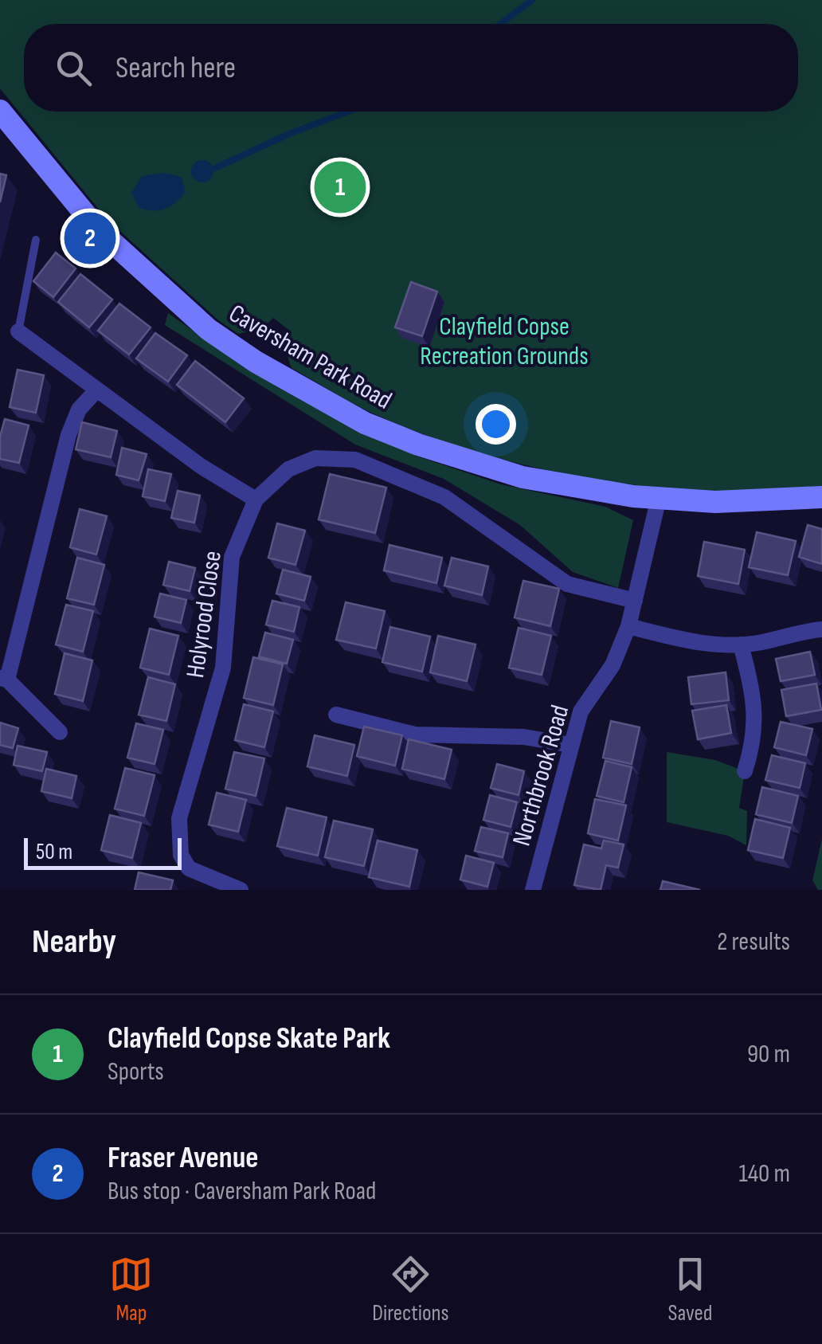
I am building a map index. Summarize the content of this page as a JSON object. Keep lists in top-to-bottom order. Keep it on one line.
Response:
{"streets":{"street":["Caversham Park Road","Holyrood Close","Northbrook Road"]},"crossings":[["Caversham Park Road","Northbrook Road"],["Holyrood Close","Northbrook Road"]],"parks":["Clayfield Copse Recreation Grounds"],"scale_bar":"50 m","page":{"search":"Search here","pins":["1","2"],"scale":"50 m","heading":["Nearby","2 results"],"list":[{"mark":"1","name":"Clayfield Copse Skate Park","note":"Sports","value":"90 m"},{"mark":"2","name":"Fraser Avenue","note":"Bus stop · Caversham Park Road","value":"140 m"}],"nav":["Map","Directions","Saved"]}}
